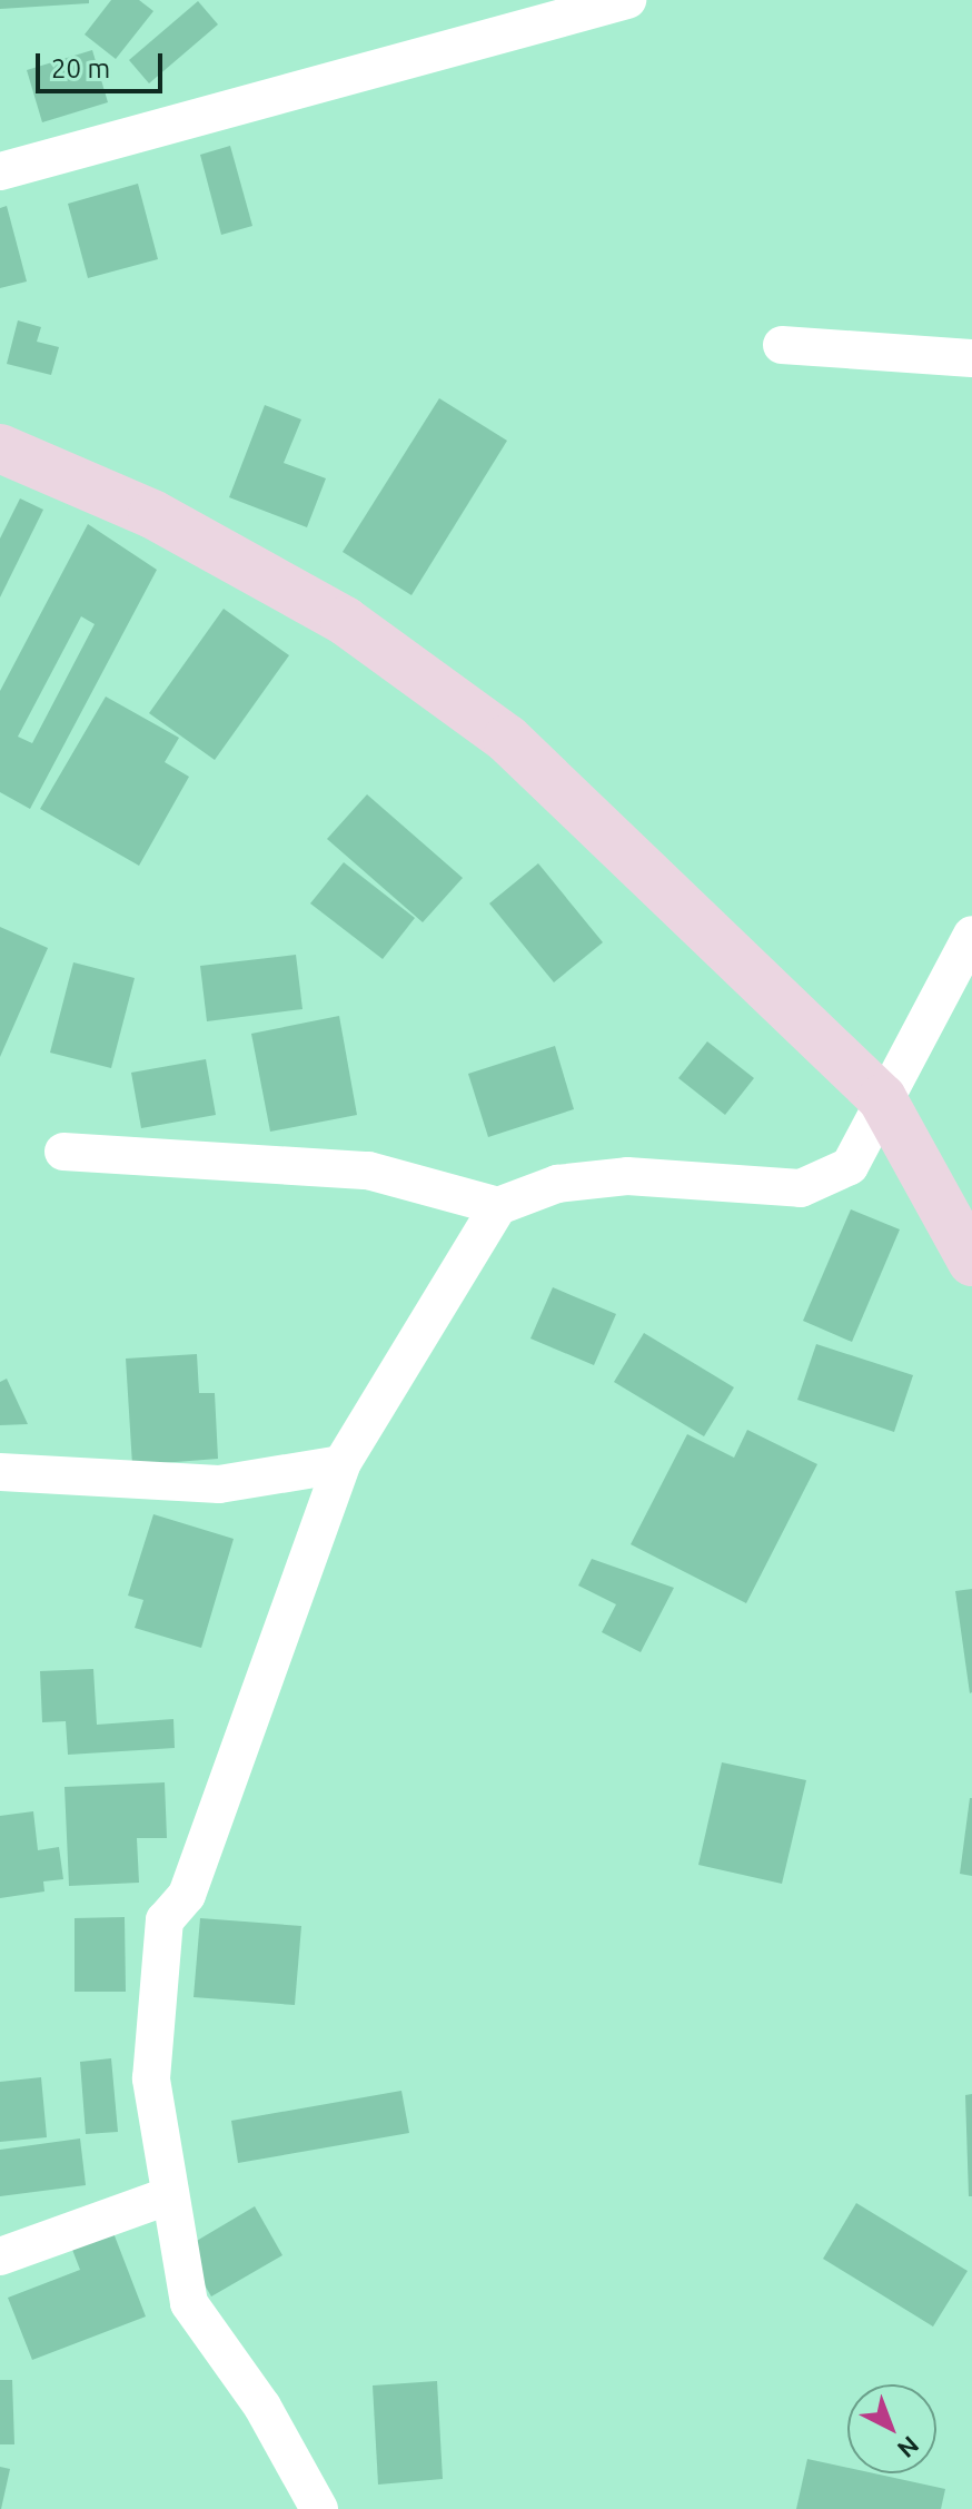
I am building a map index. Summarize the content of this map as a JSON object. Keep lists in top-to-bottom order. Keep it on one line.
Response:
{"scale_bar":"20 m","north":"bottom right"}
